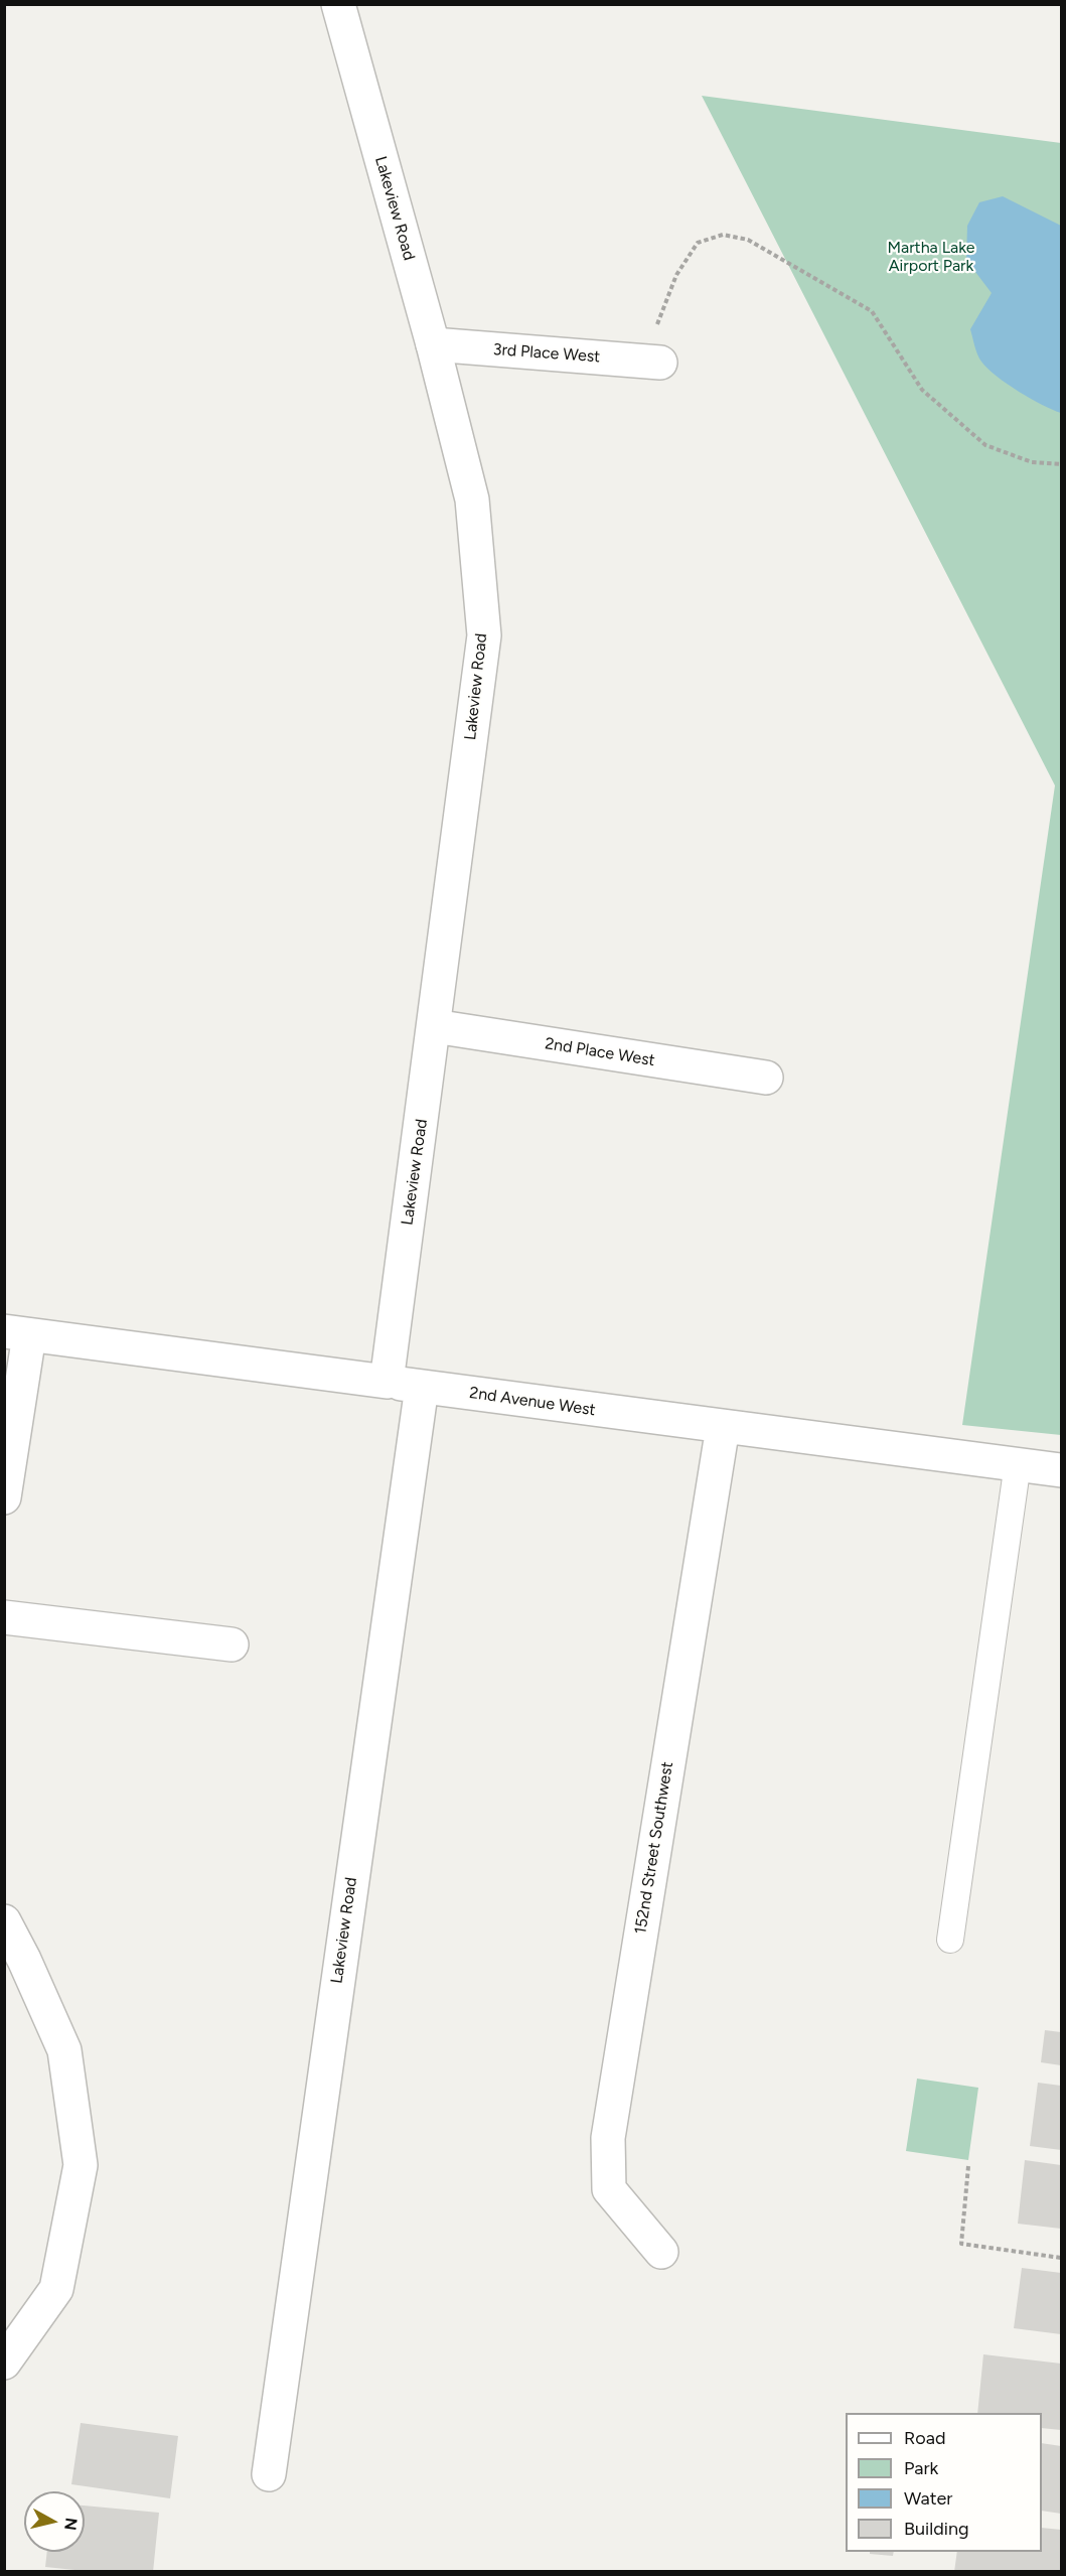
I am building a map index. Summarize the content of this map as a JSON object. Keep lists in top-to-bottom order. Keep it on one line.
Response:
{"streets":{"street":["Lakeview Road","3rd Place West","2nd Place West","2nd Avenue West","152nd Street Southwest"]},"crossings":[["Lakeview Road","3rd Place West"],["Lakeview Road","2nd Place West"],["Lakeview Road","2nd Avenue West"],["2nd Avenue West","152nd Street Southwest"]],"parks":["Martha Lake Airport Park"],"legend":["Road","Park","Water","Building"],"north":"right"}
